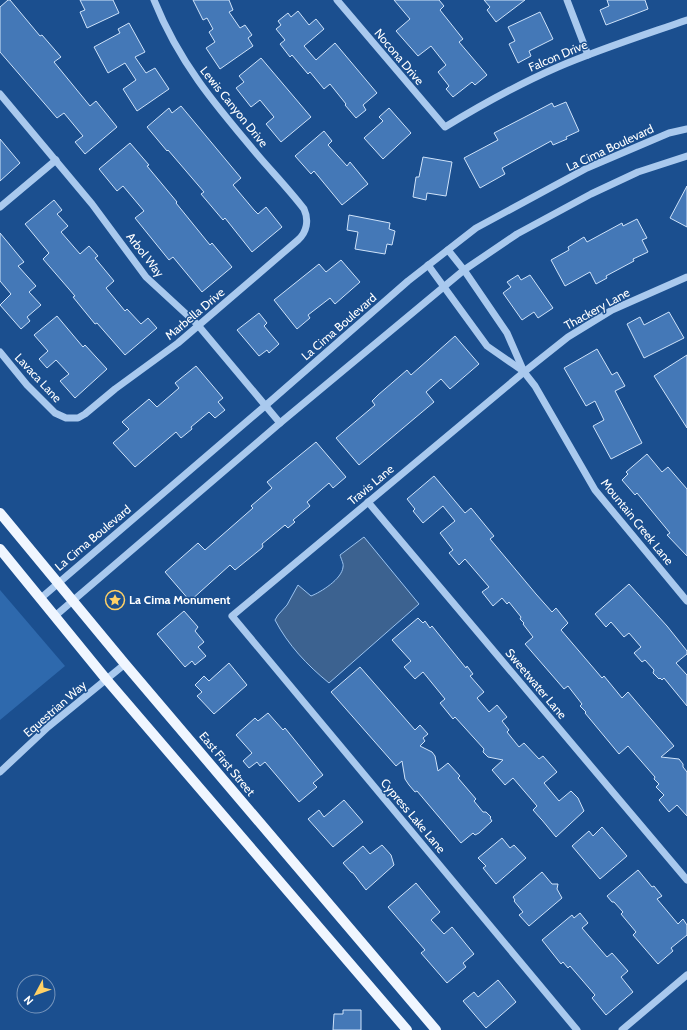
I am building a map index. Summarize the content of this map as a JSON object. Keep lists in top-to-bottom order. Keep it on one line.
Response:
{"streets":{"main road":["East First Street"],"street":["Falcon Drive","Nocona Drive","Lewis Canyon Drive","La Cima Boulevard","Arbol Way","Thackery Lane","Marbella Drive","Lavaca Lane","Travis Lane","Mountain Creek Lane","Sweetwater Lane","Equestrian Way","Cypress Lake Lane"]},"crossings":[["Falcon Drive","Nocona Drive"],["Lewis Canyon Drive","Marbella Drive"],["La Cima Boulevard","Arbol Way"],["La Cima Boulevard","Mountain Creek Lane"],["La Cima Boulevard","East First Street"],["Arbol Way","Marbella Drive"],["Thackery Lane","Travis Lane"],["Thackery Lane","Mountain Creek Lane"],["Marbella Drive","Lavaca Lane"],["Travis Lane","Mountain Creek Lane"],["Travis Lane","Sweetwater Lane"],["Travis Lane","Cypress Lake Lane"],["Equestrian Way","East First Street"]],"places":{"place":["La Cima Monument"]},"north":"bottom left"}
